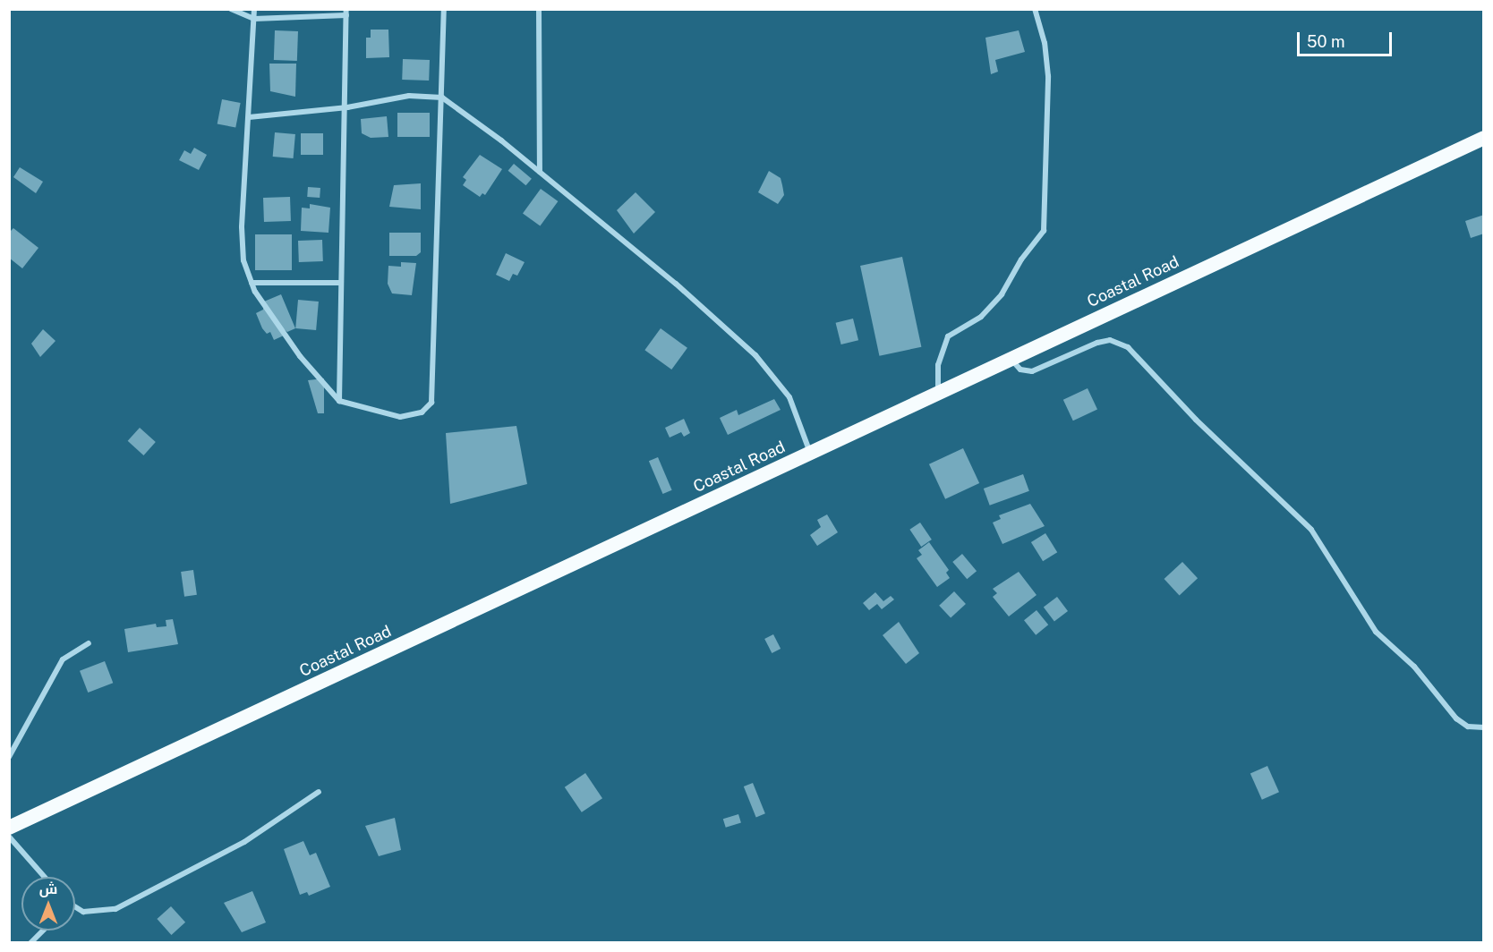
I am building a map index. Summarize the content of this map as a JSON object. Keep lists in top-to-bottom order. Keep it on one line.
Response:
{"streets":{"highway":["Coastal Road"]},"scale_bar":"50 m","north":"top"}
